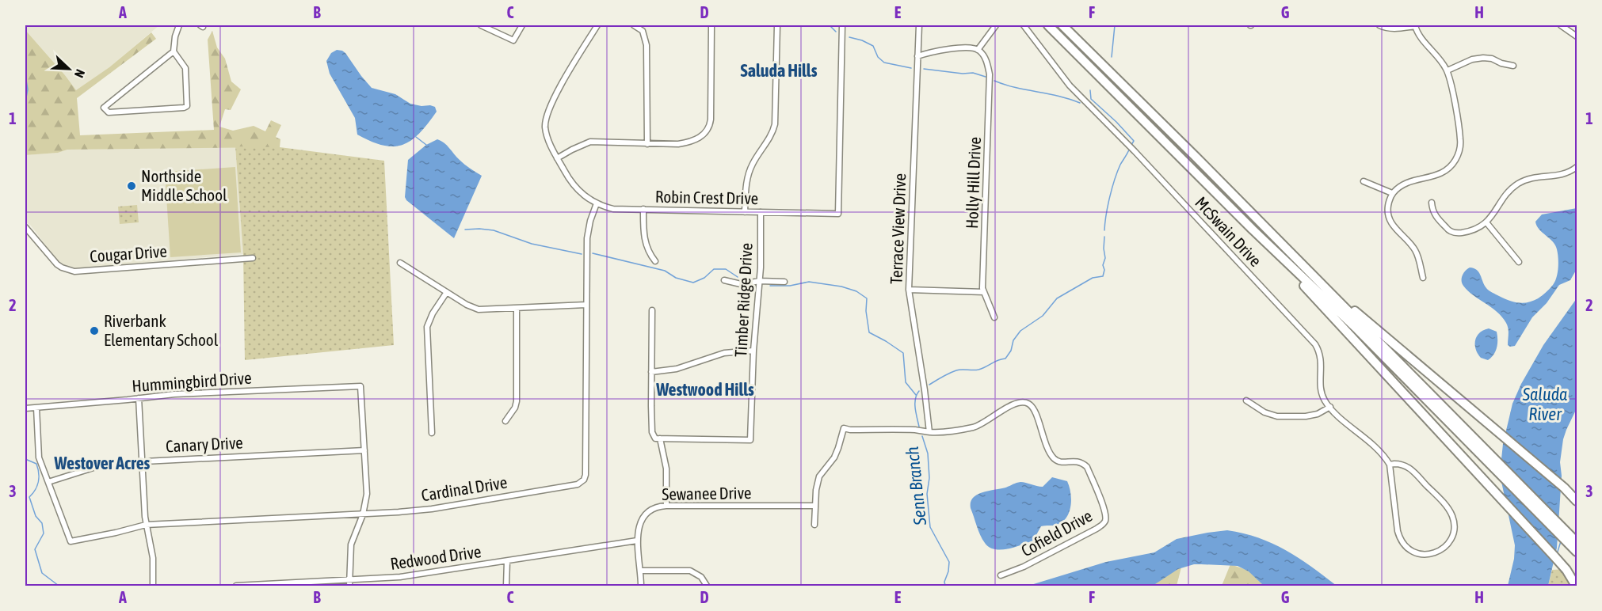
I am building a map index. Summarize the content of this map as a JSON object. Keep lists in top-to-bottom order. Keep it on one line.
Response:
{"streets":{"street":["Holly Hill Drive","Robin Crest Drive","Terrace View Drive","McSwain Drive","Cougar Drive","Timber Ridge Drive","Hummingbird Drive","Canary Drive","Cardinal Drive","Sewanee Drive","Cofield Drive","Redwood Drive"]},"crossings":[["Robin Crest Drive","Timber Ridge Drive"],["Robin Crest Drive","Cardinal Drive"],["Terrace View Drive","Cofield Drive"],["Hummingbird Drive","Canary Drive"],["Canary Drive","Cardinal Drive"],["Sewanee Drive","Cofield Drive"],["Sewanee Drive","Redwood Drive"]],"districts":["Saluda Hills","Westwood Hills","Westover Acres"],"water":["Saluda River","Senn Branch"],"places":["Northside Middle School","Riverbank Elementary School"],"north":"bottom right","grid":{"columns":["A","B","C","D","E","F","G","H"],"rows":["1","2","3"]}}
